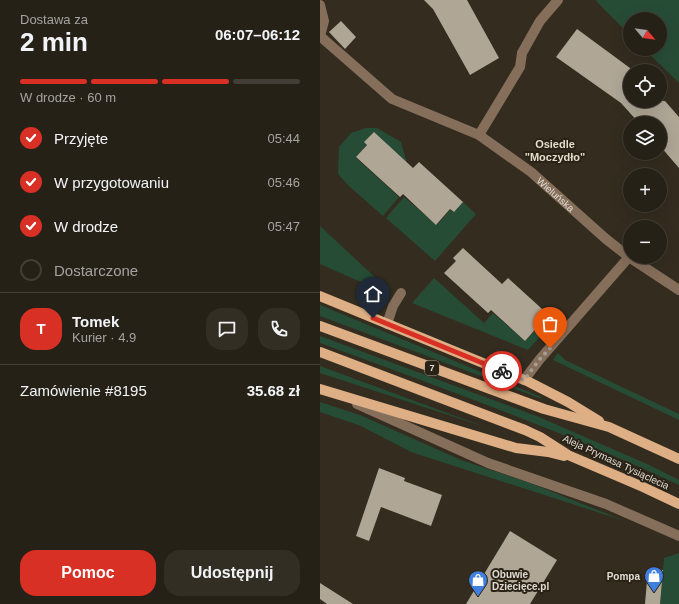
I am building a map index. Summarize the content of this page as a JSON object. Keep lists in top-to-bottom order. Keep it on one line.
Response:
{"streets":{"main road":["7","Aleja Prymasa Tysiąclecia"],"street":["Wieluńska"]},"districts":["Osiedle \"Moczydło\""],"places":{"shop":["Pompa","Obuwie Dziecięce.pl"]},"north":"bottom right","page":{"heading":["2 min","Dostawa za","06:07–06:12"],"panel":["Tomek","Kurier · 4.9","Zamówienie #8195","35.68 zł"],"map_buttons":["+","−"],"bar":"W drodze · 60 m","list":[["Przyjęte","05:44"],["W przygotowaniu","05:46"],["W drodze","05:47"],"Dostarczone"],"round":"T","buttons":["Pomoc","Udostępnij"]}}
